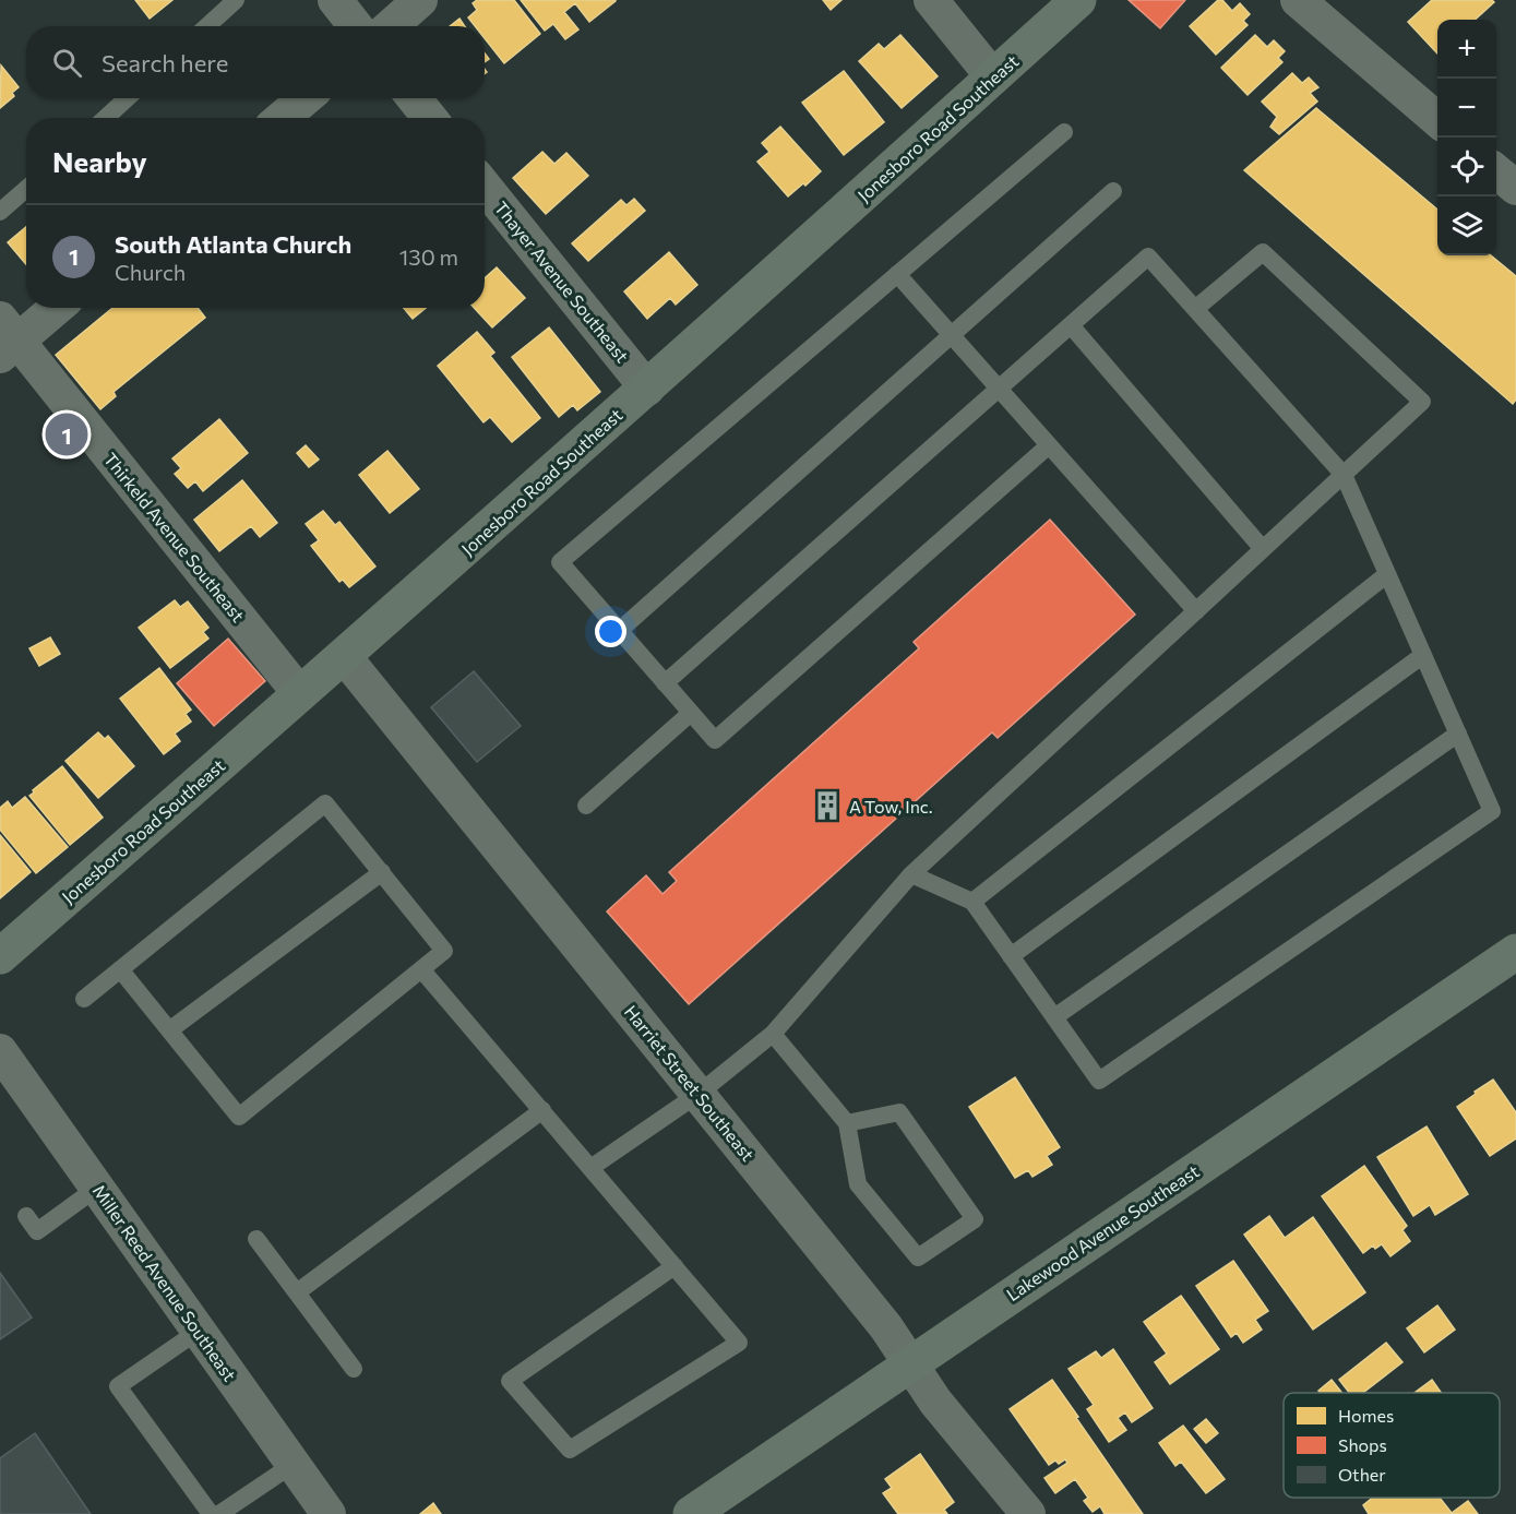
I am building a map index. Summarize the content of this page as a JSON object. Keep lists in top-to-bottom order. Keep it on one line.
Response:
{"streets":{"main road":["Jonesboro Road Southeast","Lakewood Avenue Southeast"],"street":["Thayer Avenue Southeast","Thirkeld Avenue Southeast","Harriet Street Southeast","Miller Reed Avenue Southeast"]},"crossings":[["Jonesboro Road Southeast","Thayer Avenue Southeast"],["Jonesboro Road Southeast","Thirkeld Avenue Southeast"],["Jonesboro Road Southeast","Harriet Street Southeast"],["Harriet Street Southeast","Lakewood Avenue Southeast"]],"places":{"building":["A Tow, Inc."]},"legend":["Homes","Shops","Other"],"page":{"map_buttons":["+","−"],"search":"Search here","heading":"Nearby","list":[{"mark":"1","name":"South Atlanta Church","note":"Church","value":"130 m"}],"pins":"1"}}
